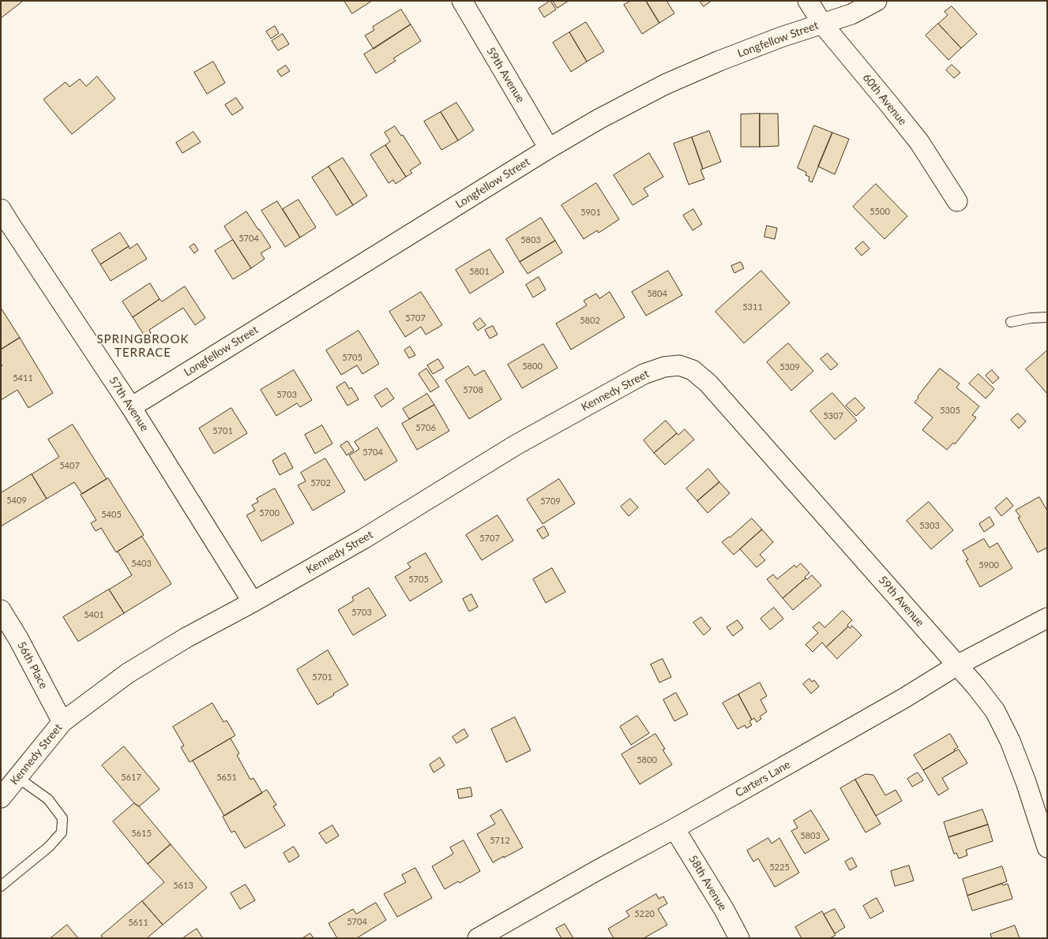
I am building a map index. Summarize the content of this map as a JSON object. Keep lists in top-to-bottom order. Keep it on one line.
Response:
{"streets":{"street":["Longfellow Street","59th Avenue","60th Avenue","Kennedy Street","57th Avenue","56th Place","Carters Lane","58th Avenue"]},"crossings":[["Longfellow Street","59th Avenue"],["Longfellow Street","60th Avenue"],["Longfellow Street","57th Avenue"],["59th Avenue","Kennedy Street"],["59th Avenue","Carters Lane"],["Kennedy Street","57th Avenue"],["Kennedy Street","56th Place"],["Carters Lane","58th Avenue"]],"districts":["SPRINGBROOK TERRACE"],"house_numbers":["5500","5901","5704","5803","5801","5804","5311","5707","5802","5705","5800","5309","5411","5708","5703","5305","5307","5706","5701","5704","5407","5702","5409","5709","5700","5405","5303","5707","5403","5900","5705","5703","5401","5701","5800","5617","5651","5615","5803","5712","5225","5613","5220","5704","5611"]}
